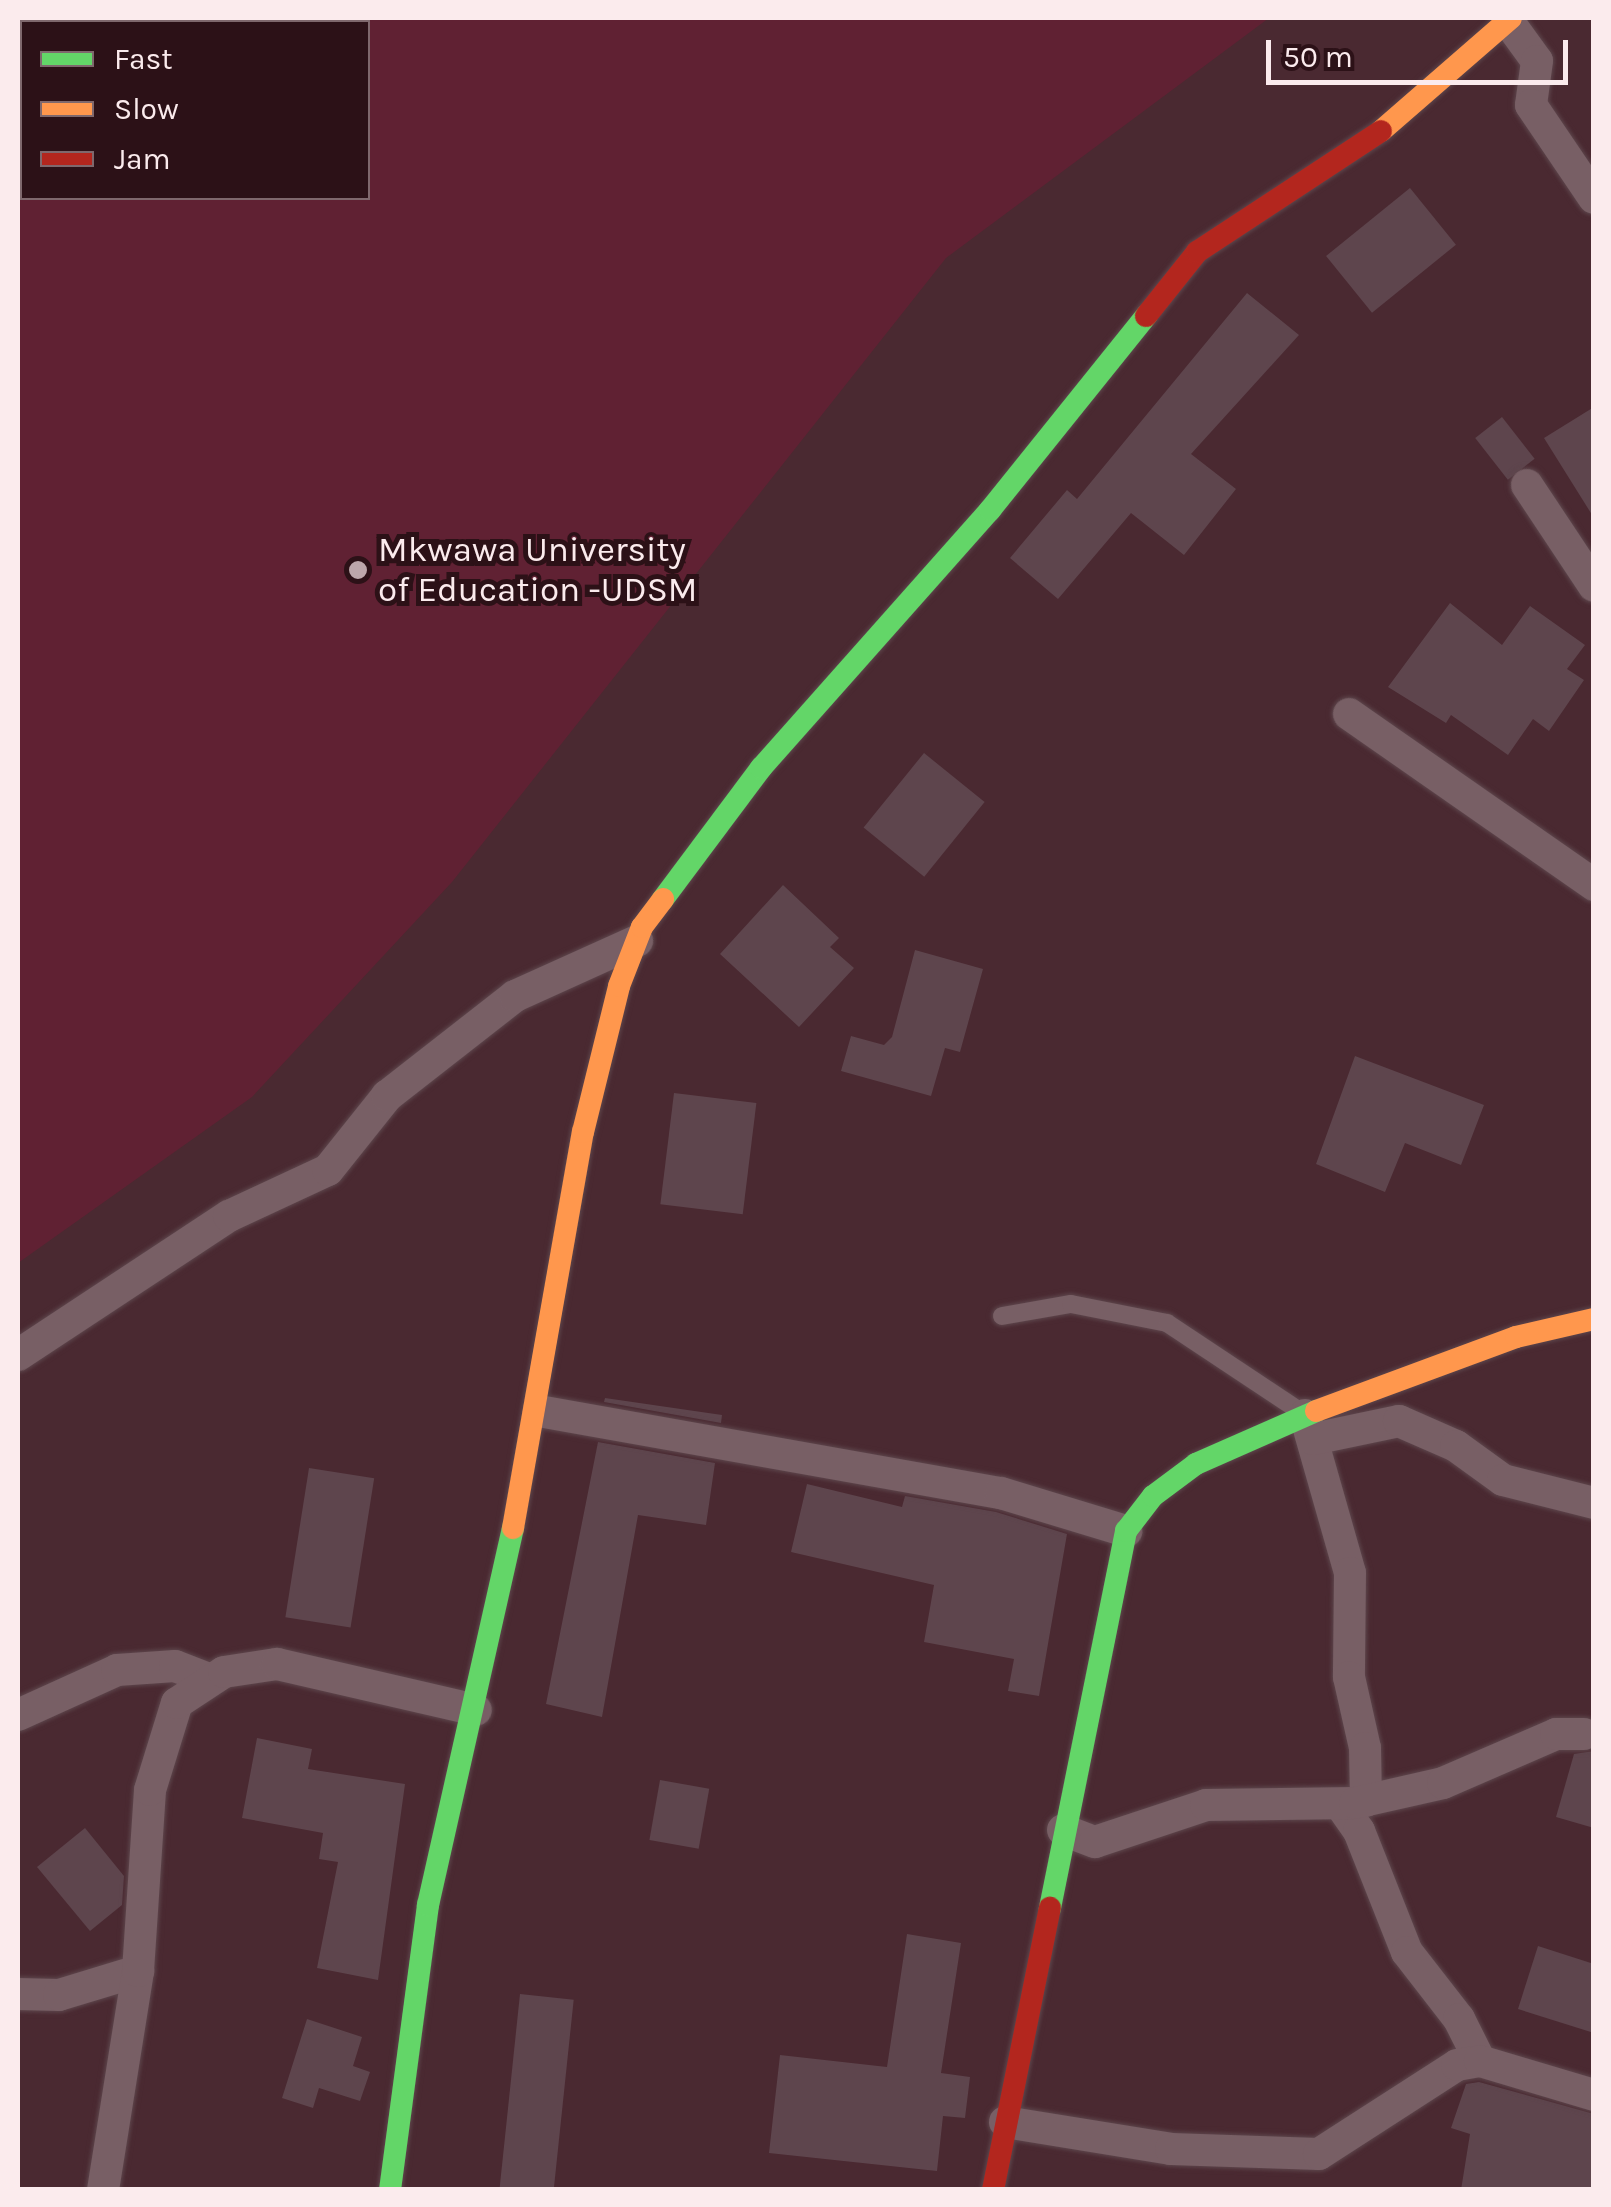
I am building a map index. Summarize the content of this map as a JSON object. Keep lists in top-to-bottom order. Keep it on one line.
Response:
{"places":["Mkwawa University of Education -UDSM"],"legend":["Fast","Slow","Jam"],"scale_bar":"50 m"}
